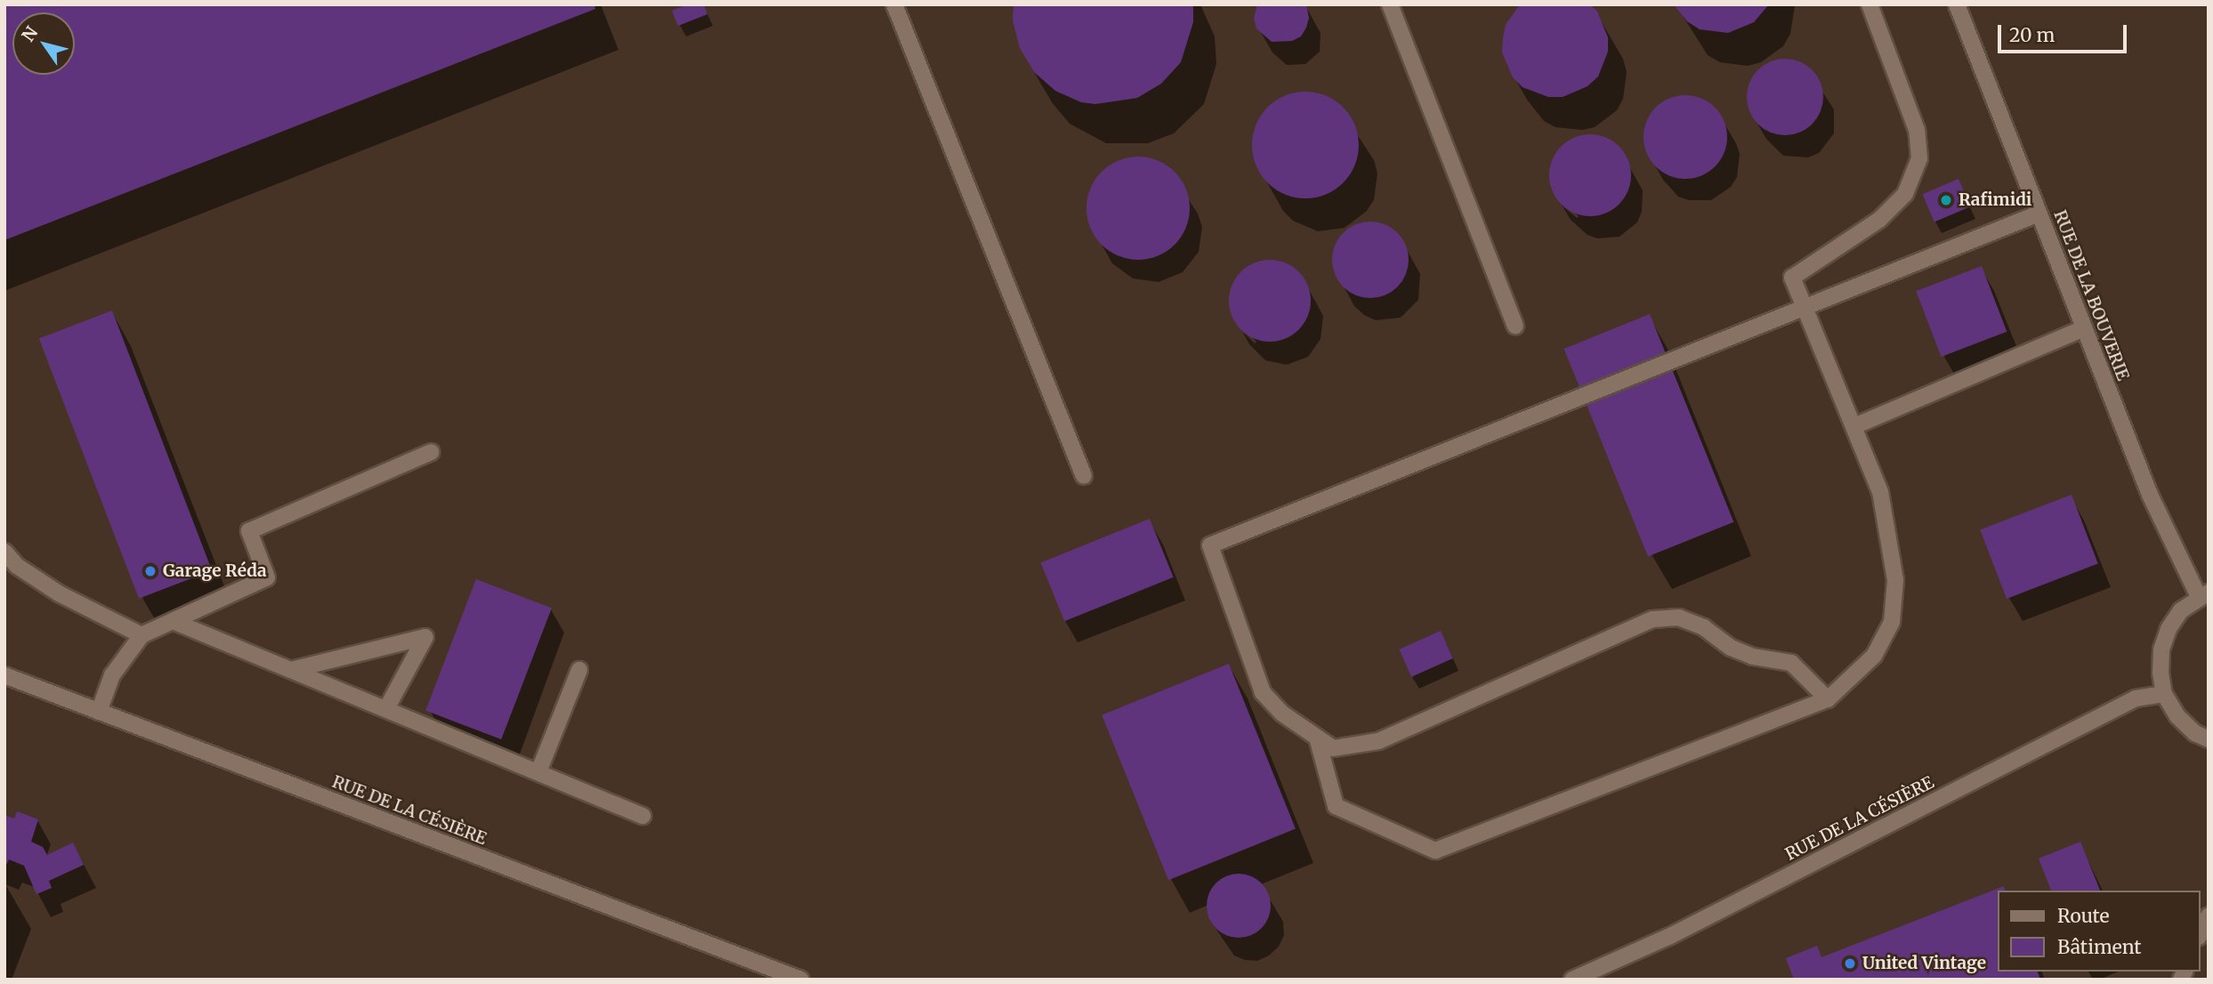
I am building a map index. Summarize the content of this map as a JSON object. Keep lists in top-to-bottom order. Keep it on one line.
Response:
{"streets":{"street":["RUE DE LA BOUVERIE","RUE DE LA CÉSIÈRE"]},"places":["Rafimidi","Garage Réda","United Vintage"],"legend":["Route","Bâtiment"],"scale_bar":"20 m","north":"top left"}
